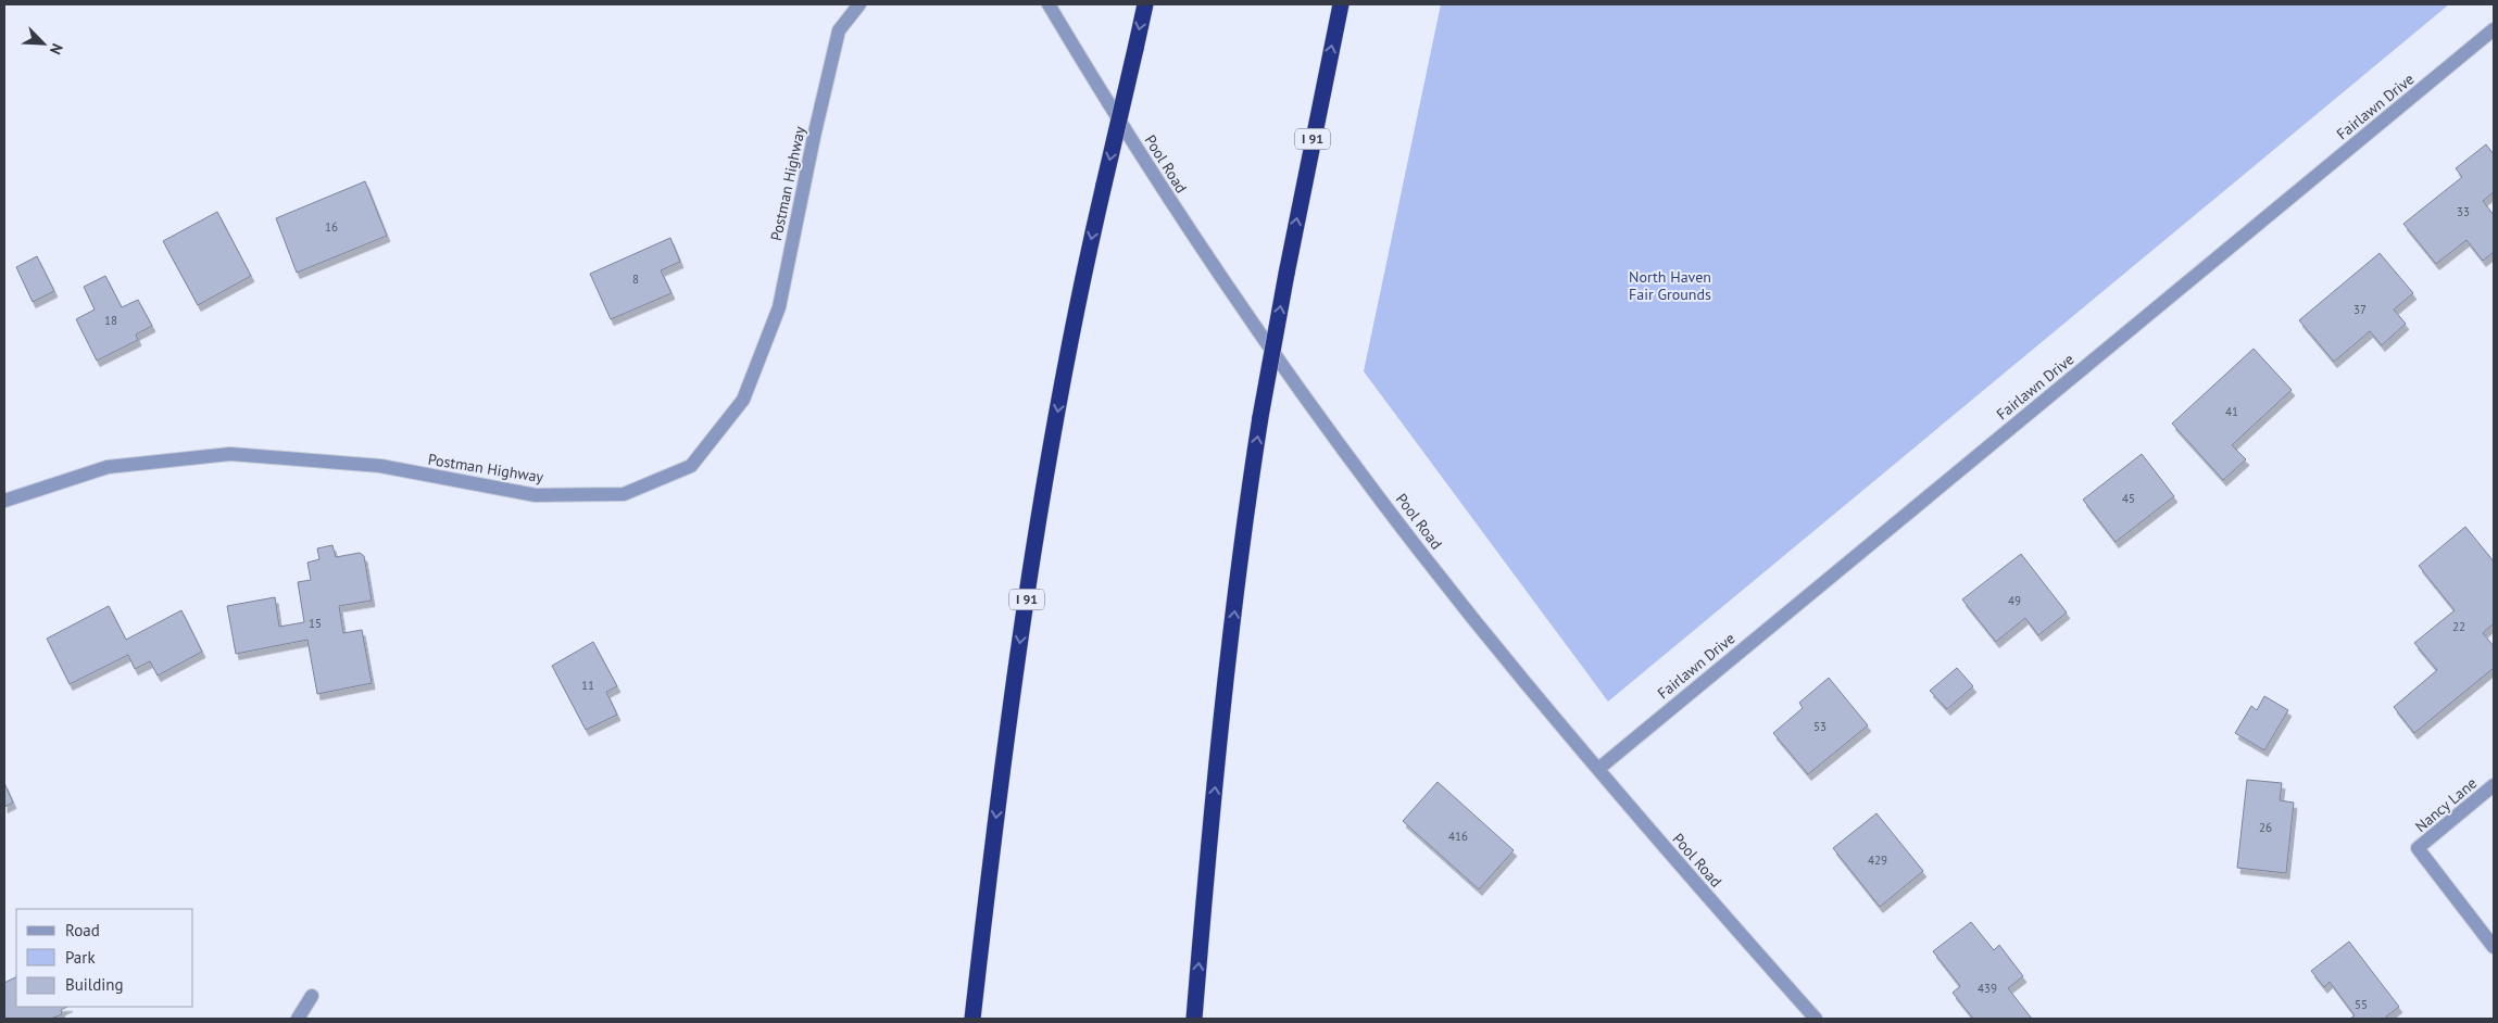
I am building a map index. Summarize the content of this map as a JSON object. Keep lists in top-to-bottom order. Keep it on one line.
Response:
{"streets":{"highway":["I 91"],"street":["Fairlawn Drive","Pool Road","Postman Highway","Nancy Lane"]},"crossings":[["Fairlawn Drive","Pool Road"]],"parks":["North Haven Fair Grounds"],"house_numbers":["33","16","8","37","18","41","45","49","15","22","11","53","26","416","429","439","55"],"legend":["Road","Park","Building"],"north":"bottom right"}
